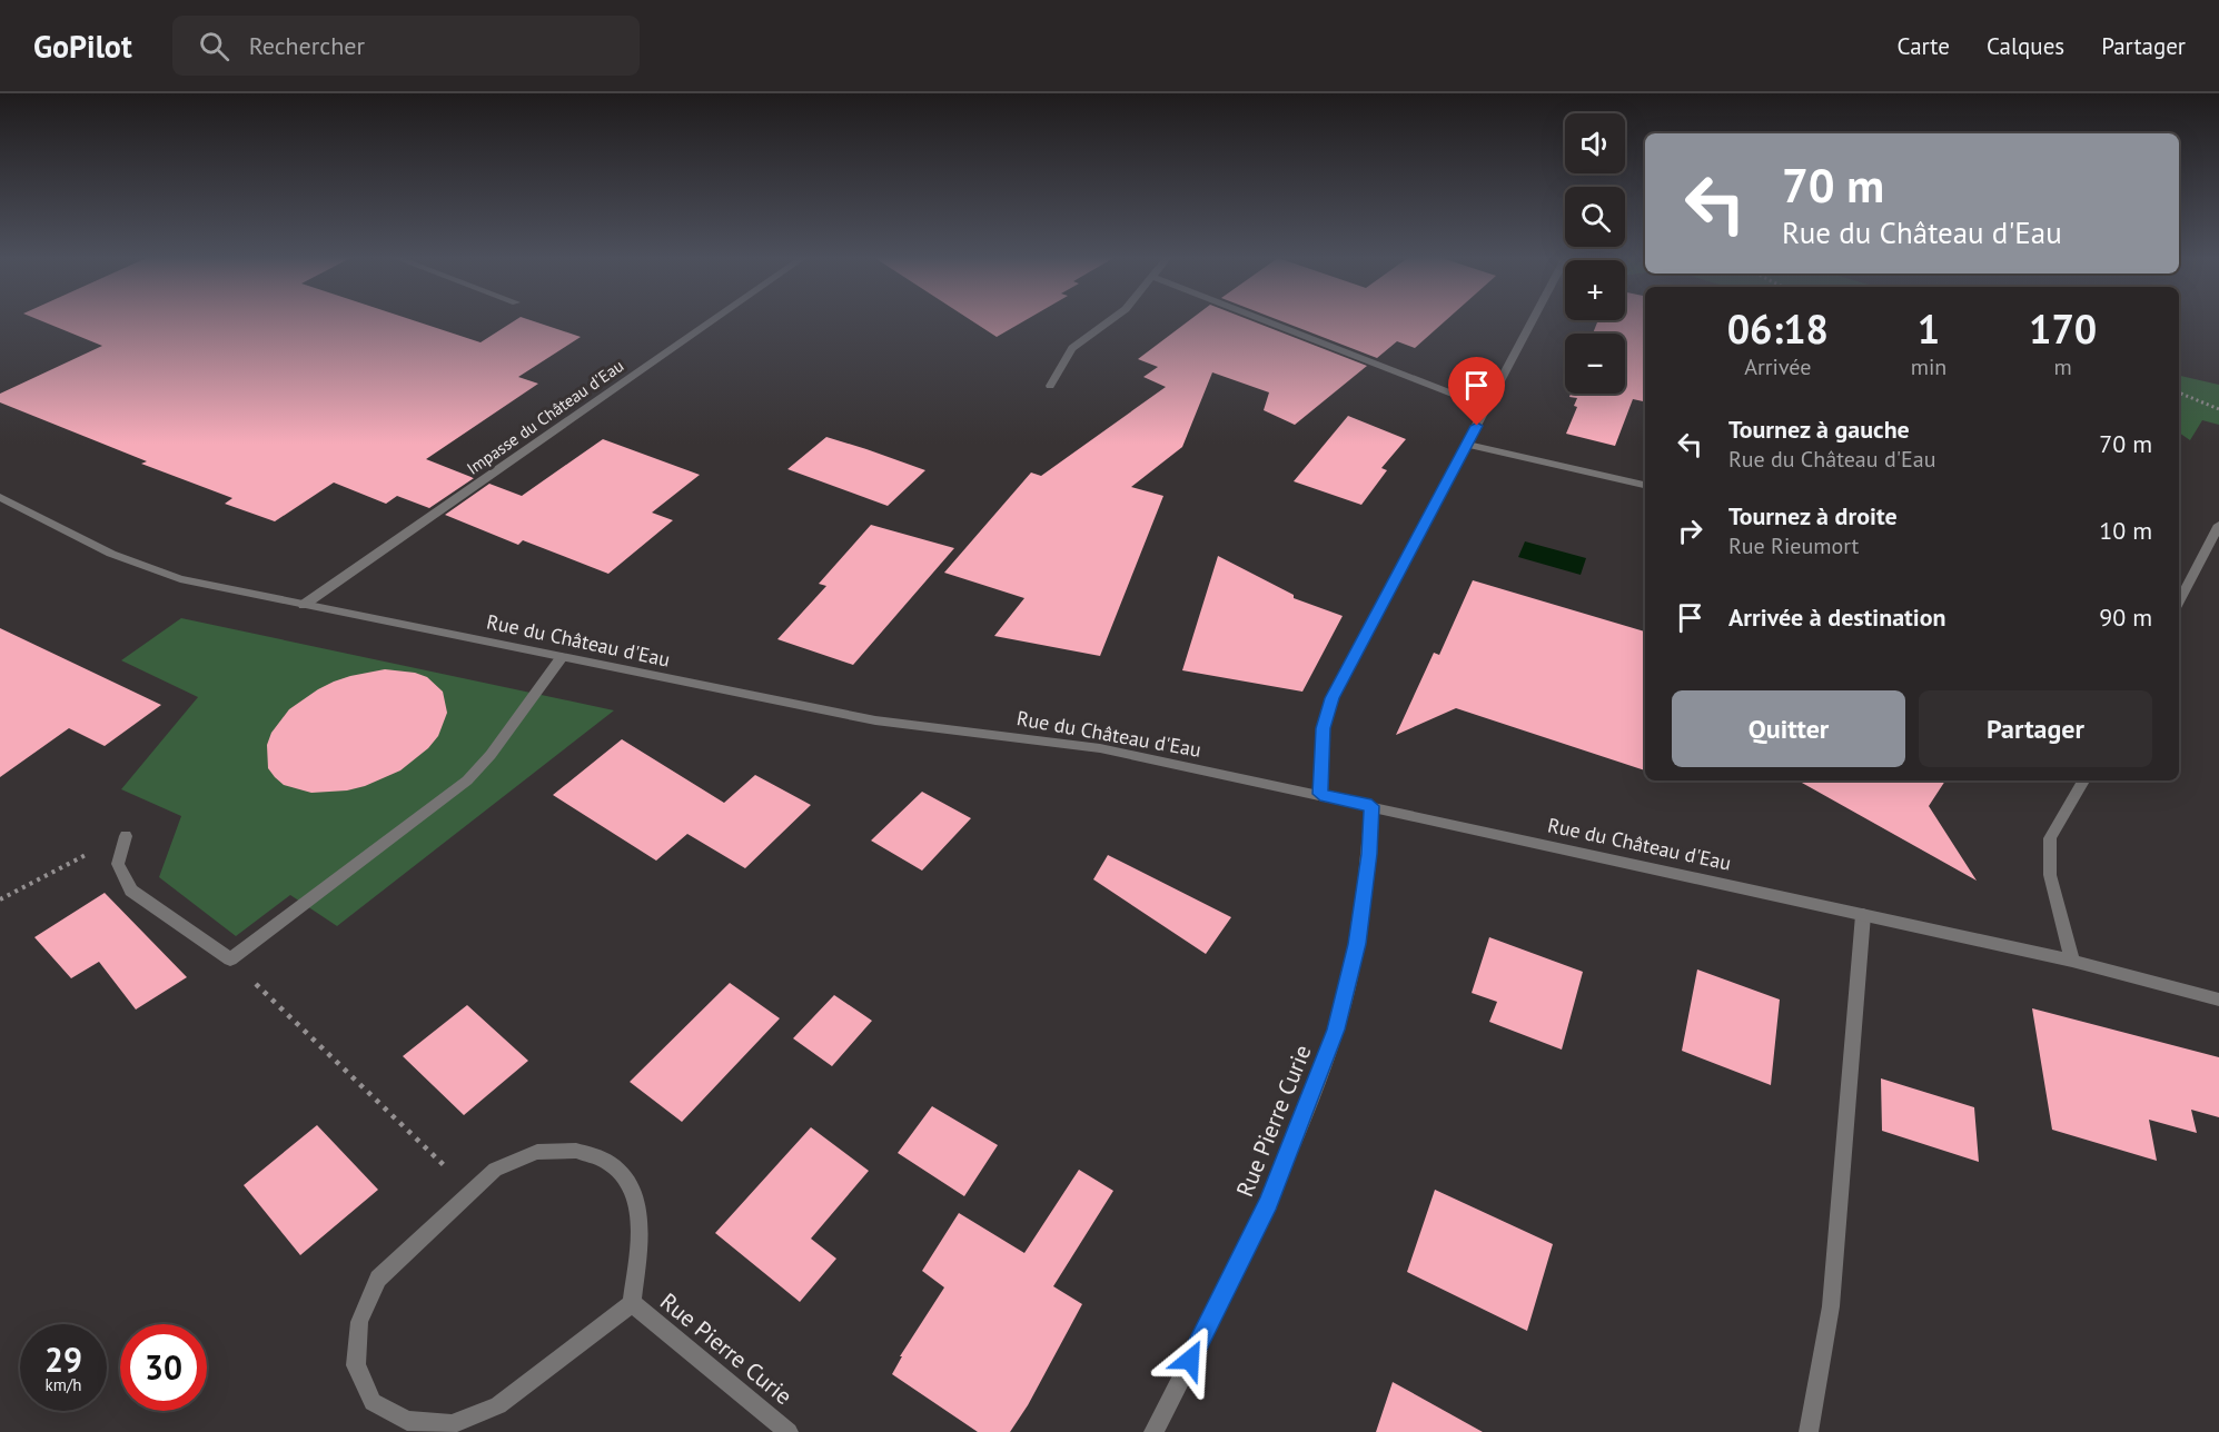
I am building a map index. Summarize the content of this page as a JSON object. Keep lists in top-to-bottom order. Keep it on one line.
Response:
{"streets":{"street":["Impasse du Château d'Eau","Rue du Château d'Eau","Rue Pierre Curie"]},"crossings":[["Impasse du Château d'Eau","Rue du Château d'Eau"],["Rue du Château d'Eau","Rue Pierre Curie"]],"page":{"header":"GoPilot","search":"Rechercher","nav":["Carte","Calques","Partager"],"map_buttons":["+","−"],"turn":["70 m","Rue du Château d'Eau"],"eta":["06:18","Arrivée","1","min","170","m"],"list":[{"name":"Tournez à gauche","note":"Rue du Château d'Eau","value":"70 m"},{"name":"Tournez à droite","note":"Rue Rieumort","value":"10 m"},{"name":"Arrivée à destination","value":"90 m"}],"buttons":["Quitter","Partager"],"speed":"29 km/h","limit":"30"}}
